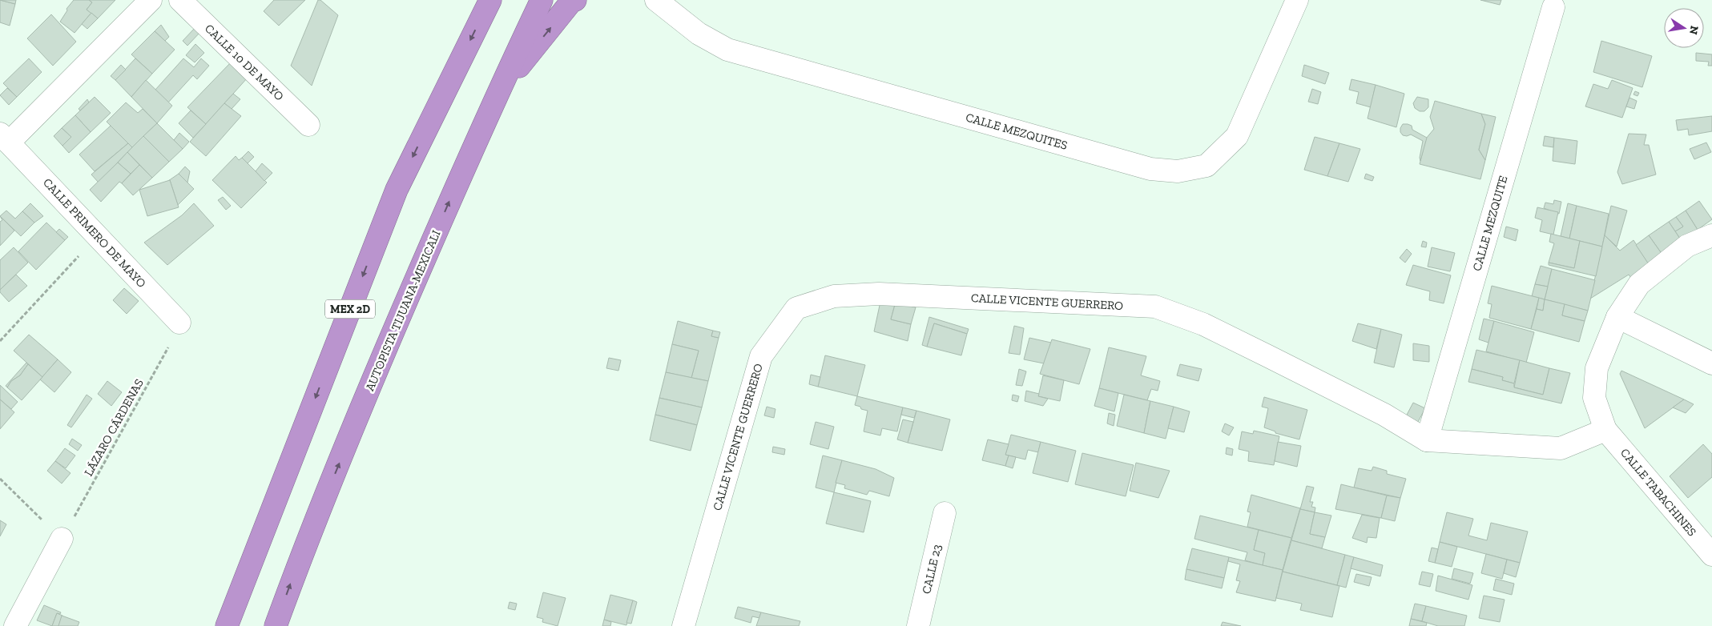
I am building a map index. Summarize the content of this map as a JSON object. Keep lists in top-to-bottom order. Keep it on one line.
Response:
{"streets":{"highway":["MEX 2D","AUTOPISTA TIJUANA-MEXICALI"],"street":["CALLE 10 DE MAYO","CALLE MEZQUITES","CALLE MEZQUITE","CALLE PRIMERO DE MAYO","CALLE VICENTE GUERRERO","CALLE TABACHINES","CALLE 23"],"path":["LÁZARO CÁRDENAS"]},"crossings":[["CALLE MEZQUITE","CALLE VICENTE GUERRERO"],["CALLE PRIMERO DE MAYO","LÁZARO CÁRDENAS"],["CALLE VICENTE GUERRERO","CALLE TABACHINES"]],"north":"right"}
